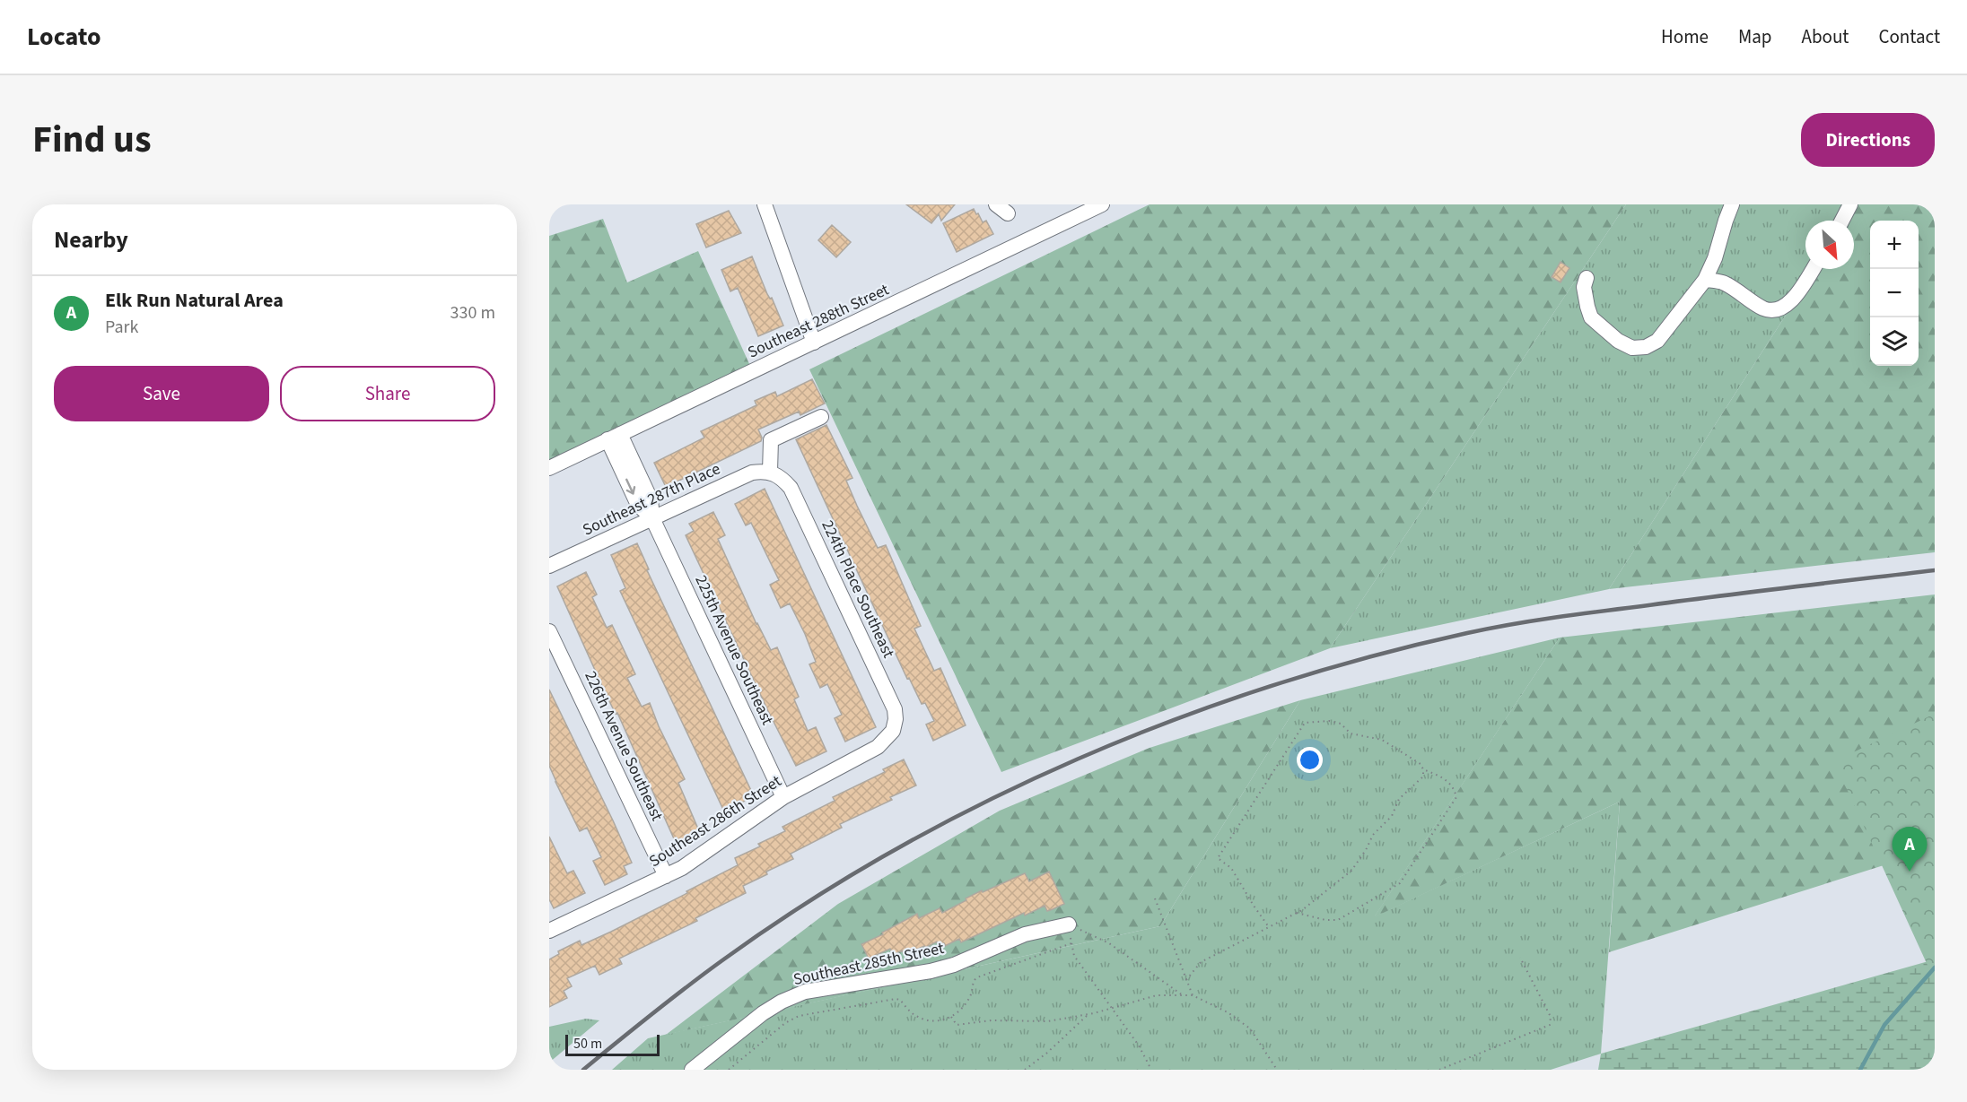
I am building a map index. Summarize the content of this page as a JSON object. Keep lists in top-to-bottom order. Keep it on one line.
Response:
{"streets":{"street":["Southeast 288th Street","Southeast 287th Place","224th Place Southeast","225th Avenue Southeast","226th Avenue Southeast","Southeast 286th Street","Southeast 285th Street"]},"crossings":[["Southeast 288th Street","225th Avenue Southeast"],["Southeast 287th Place","224th Place Southeast"],["Southeast 287th Place","225th Avenue Southeast"],["224th Place Southeast","Southeast 286th Street"],["225th Avenue Southeast","Southeast 286th Street"],["226th Avenue Southeast","Southeast 286th Street"]],"scale_bar":"50 m","north":"bottom right","page":{"header":"Locato","nav":["Home","Map","About","Contact"],"title":"Find us","buttons":["Directions",["Save","Share"]],"heading":"Nearby","map_buttons":["+","−"],"list":[{"mark":"A","name":"Elk Run Natural Area","note":"Park","value":"330 m"}],"pins":"A","scale":"50 m"}}
